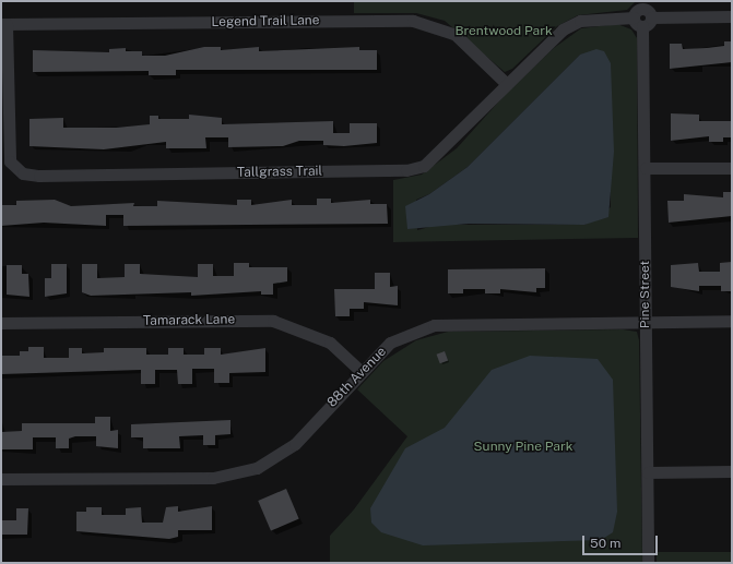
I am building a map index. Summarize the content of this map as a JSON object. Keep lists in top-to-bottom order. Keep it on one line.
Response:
{"streets":{"street":["Legend Trail Lane","Tallgrass Trail","Pine Street","Tamarack Lane","88th Avenue"]},"crossings":[["Legend Trail Lane","Tallgrass Trail"],["Tallgrass Trail","Pine Street"],["Pine Street","88th Avenue"],["Tamarack Lane","88th Avenue"]],"parks":["Brentwood Park","Sunny Pine Park"],"scale_bar":"50 m"}
